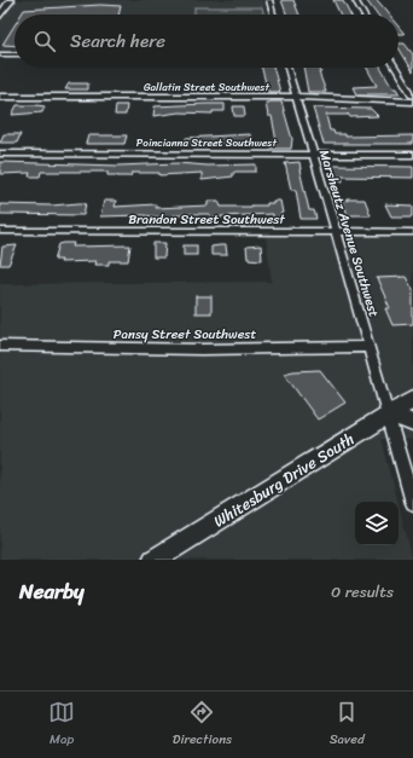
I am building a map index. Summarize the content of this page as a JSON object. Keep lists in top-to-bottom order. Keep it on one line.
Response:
{"streets":{"main road":["Whitesburg Drive South"],"street":["Gallatin Street Southwest","Poincianna Street Southwest","Brandon Street Southwest","Marsheutz Avenue Southwest","Pansy Street Southwest"]},"crossings":[["Gallatin Street Southwest","Marsheutz Avenue Southwest"],["Poincianna Street Southwest","Marsheutz Avenue Southwest"],["Brandon Street Southwest","Marsheutz Avenue Southwest"],["Marsheutz Avenue Southwest","Pansy Street Southwest"],["Marsheutz Avenue Southwest","Whitesburg Drive South"]],"page":{"search":"Search here","heading":["Nearby","0 results"],"nav":["Map","Directions","Saved"]}}
